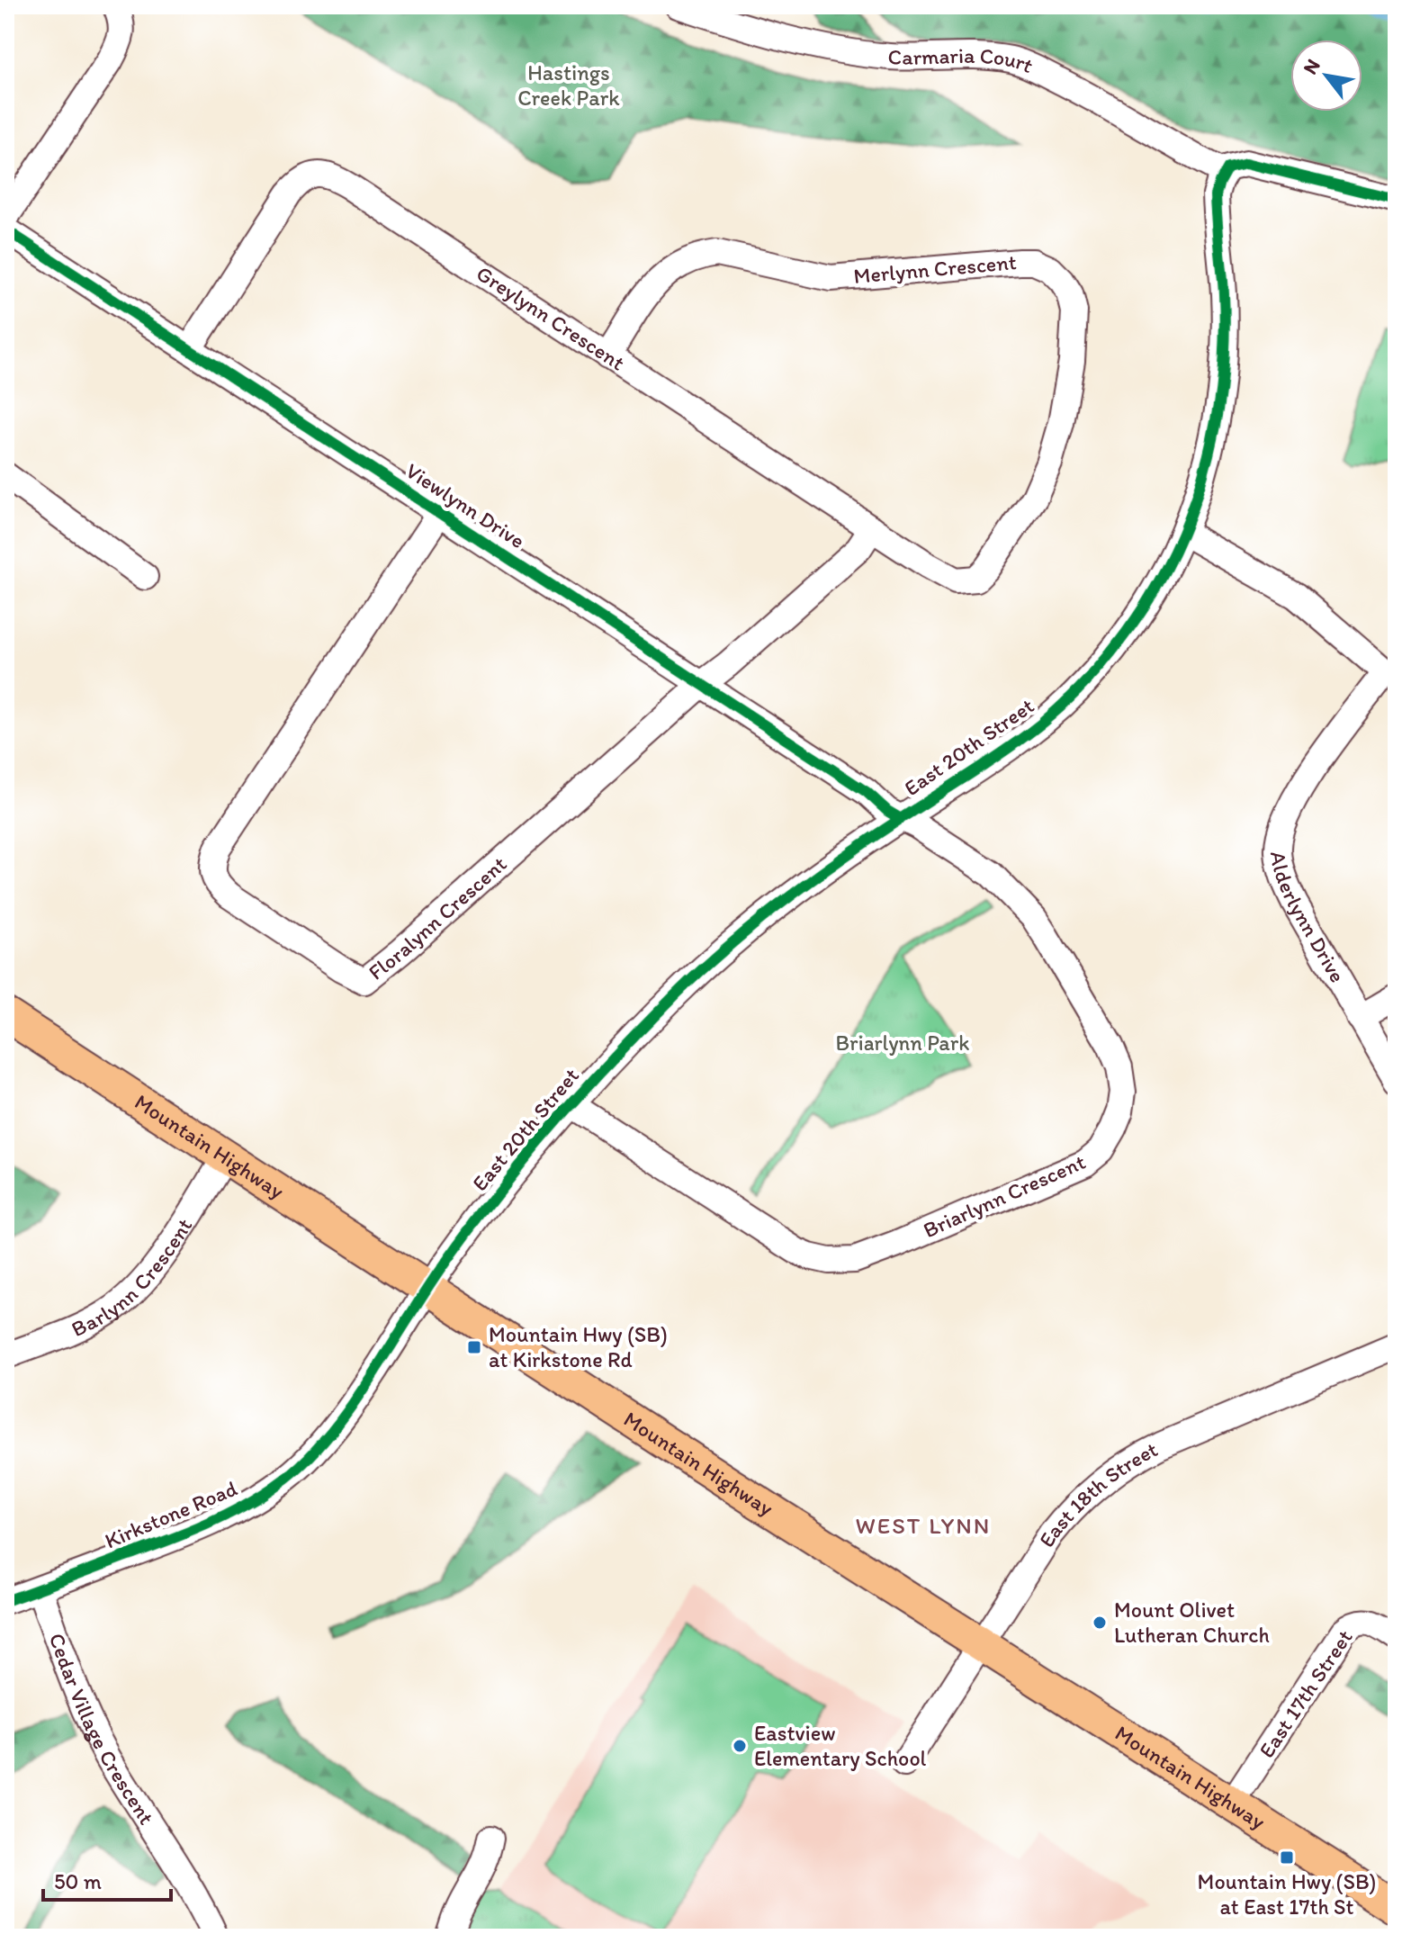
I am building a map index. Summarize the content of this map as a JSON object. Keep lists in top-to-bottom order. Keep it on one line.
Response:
{"streets":{"main road":["Mountain Highway"],"street":["Carmaria Court","Merlynn Crescent","Greylynn Crescent","Viewlynn Drive","East 20th Street","Alderlynn Drive","Floralynn Crescent","Briarlynn Crescent","Barlynn Crescent","East 18th Street","Kirkstone Road","East 17th Street","Cedar Village Crescent"]},"crossings":[["Carmaria Court","East 20th Street"],["Merlynn Crescent","Greylynn Crescent"],["Greylynn Crescent","Viewlynn Drive"],["Greylynn Crescent","Floralynn Crescent"],["Viewlynn Drive","East 20th Street"],["Viewlynn Drive","Floralynn Crescent"],["Viewlynn Drive","Briarlynn Crescent"],["East 20th Street","Alderlynn Drive"],["East 20th Street","Mountain Highway"],["East 20th Street","Briarlynn Crescent"],["East 20th Street","Kirkstone Road"],["Mountain Highway","Barlynn Crescent"],["Mountain Highway","East 18th Street"],["Mountain Highway","Kirkstone Road"],["Mountain Highway","East 17th Street"],["Kirkstone Road","Cedar Village Crescent"]],"districts":["WEST LYNN"],"parks":["Hastings Creek Park","Briarlynn Park"],"places":{"transit":["Mountain Hwy (SB) at Kirkstone Rd","Mountain Hwy (SB) at East 17th St"],"other":["Mount Olivet Lutheran Church","Eastview Elementary School"]},"scale_bar":"50 m","north":"top left"}
